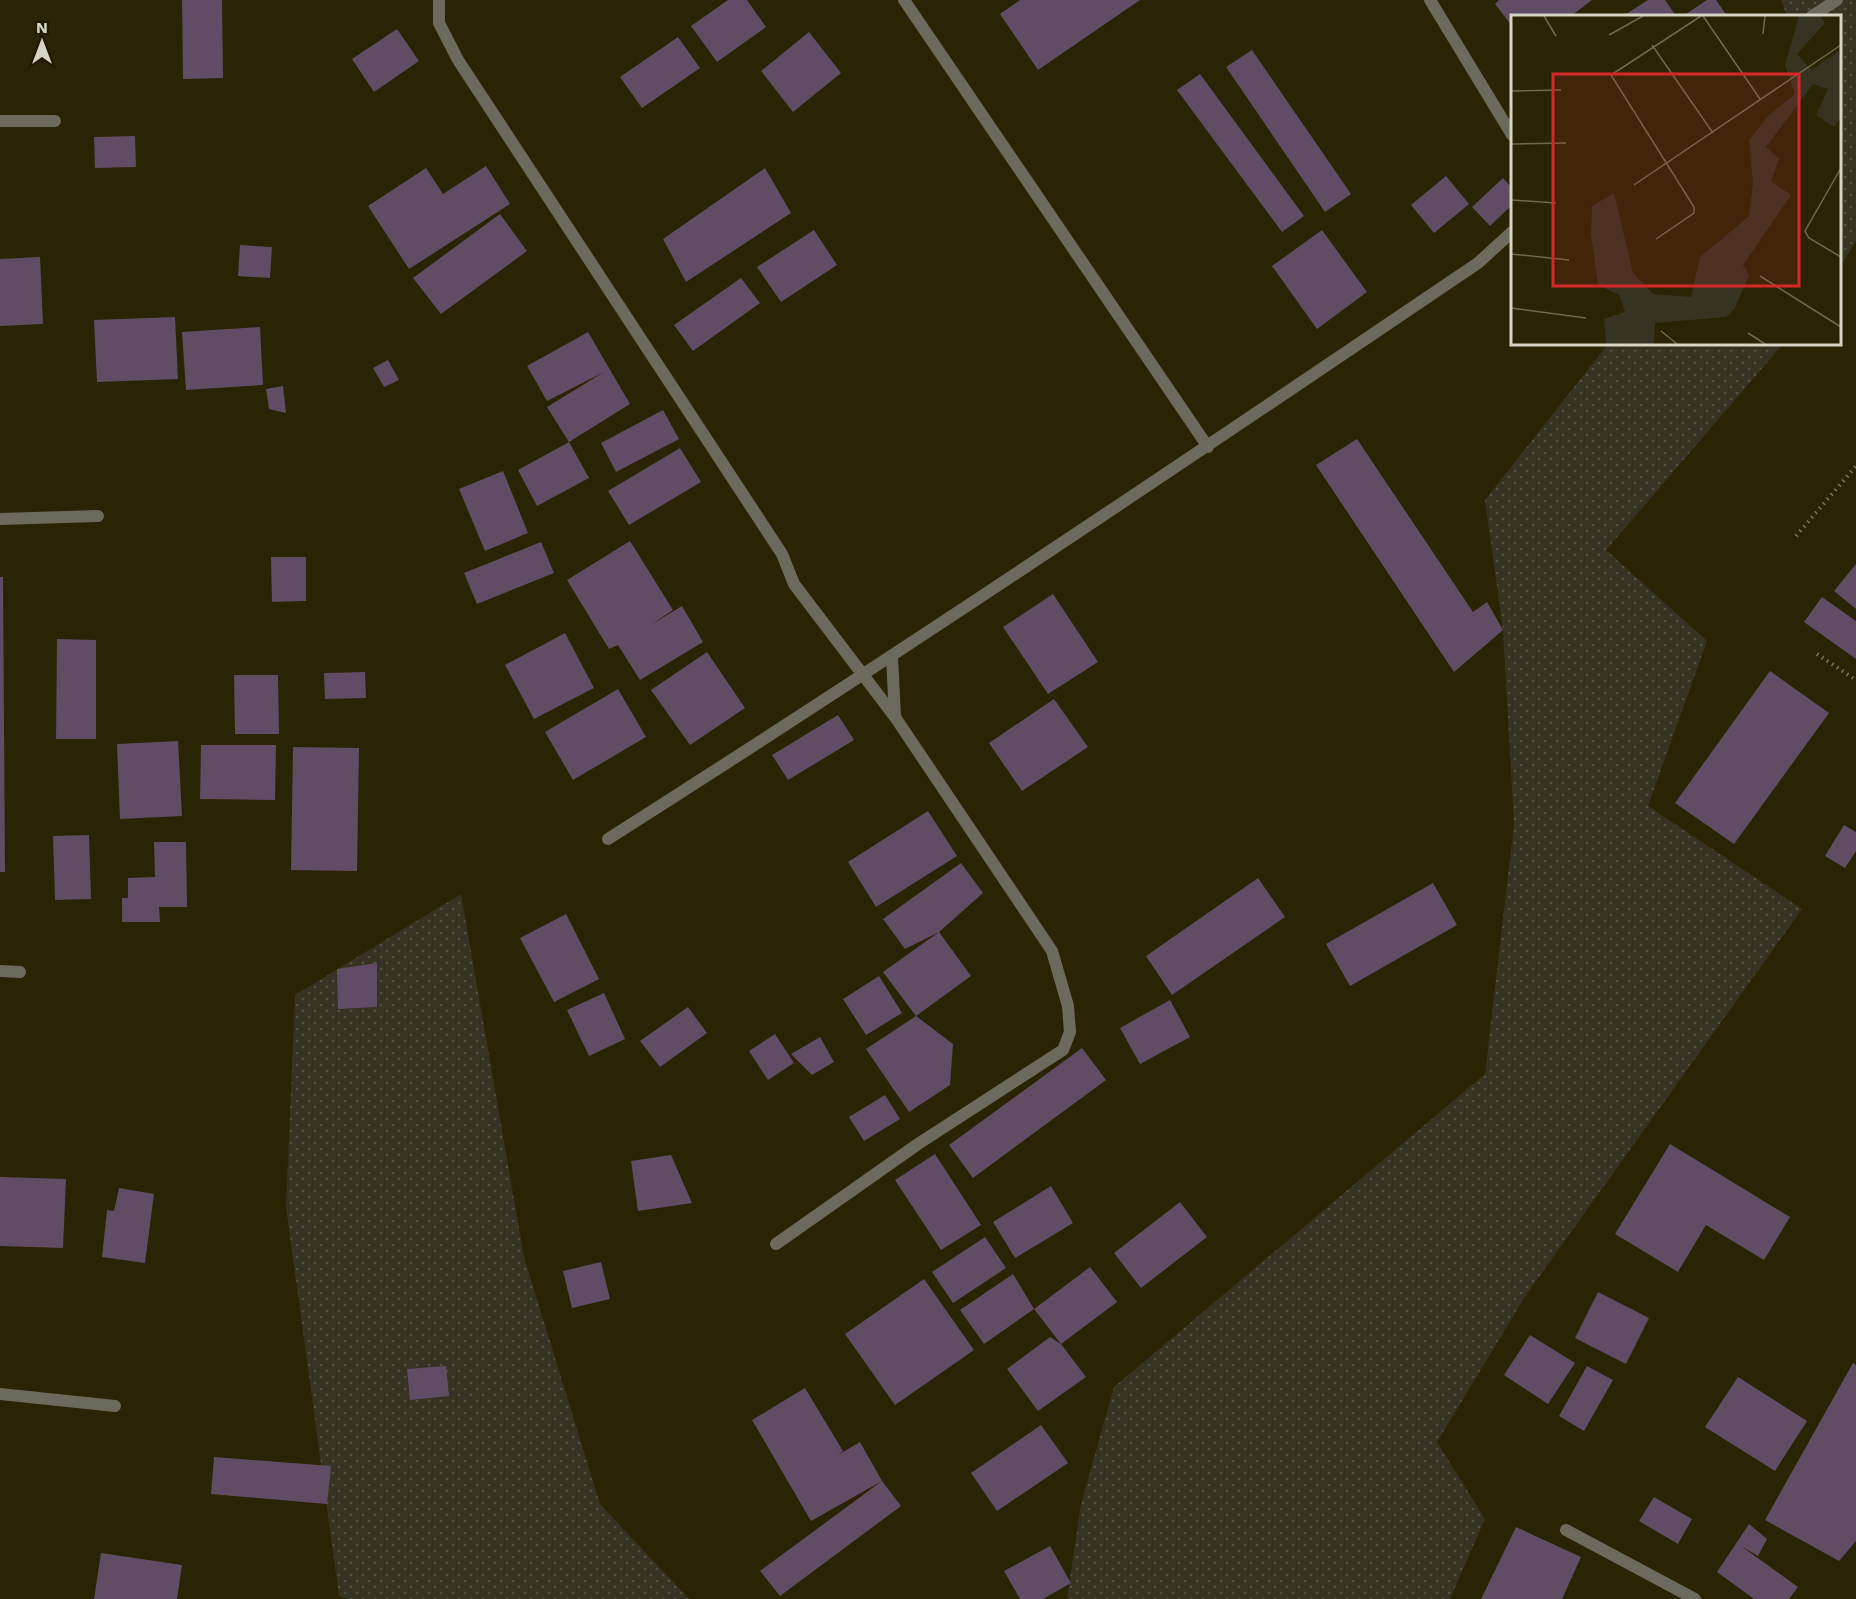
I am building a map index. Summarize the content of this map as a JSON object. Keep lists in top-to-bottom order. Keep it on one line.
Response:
{"north":"top"}
